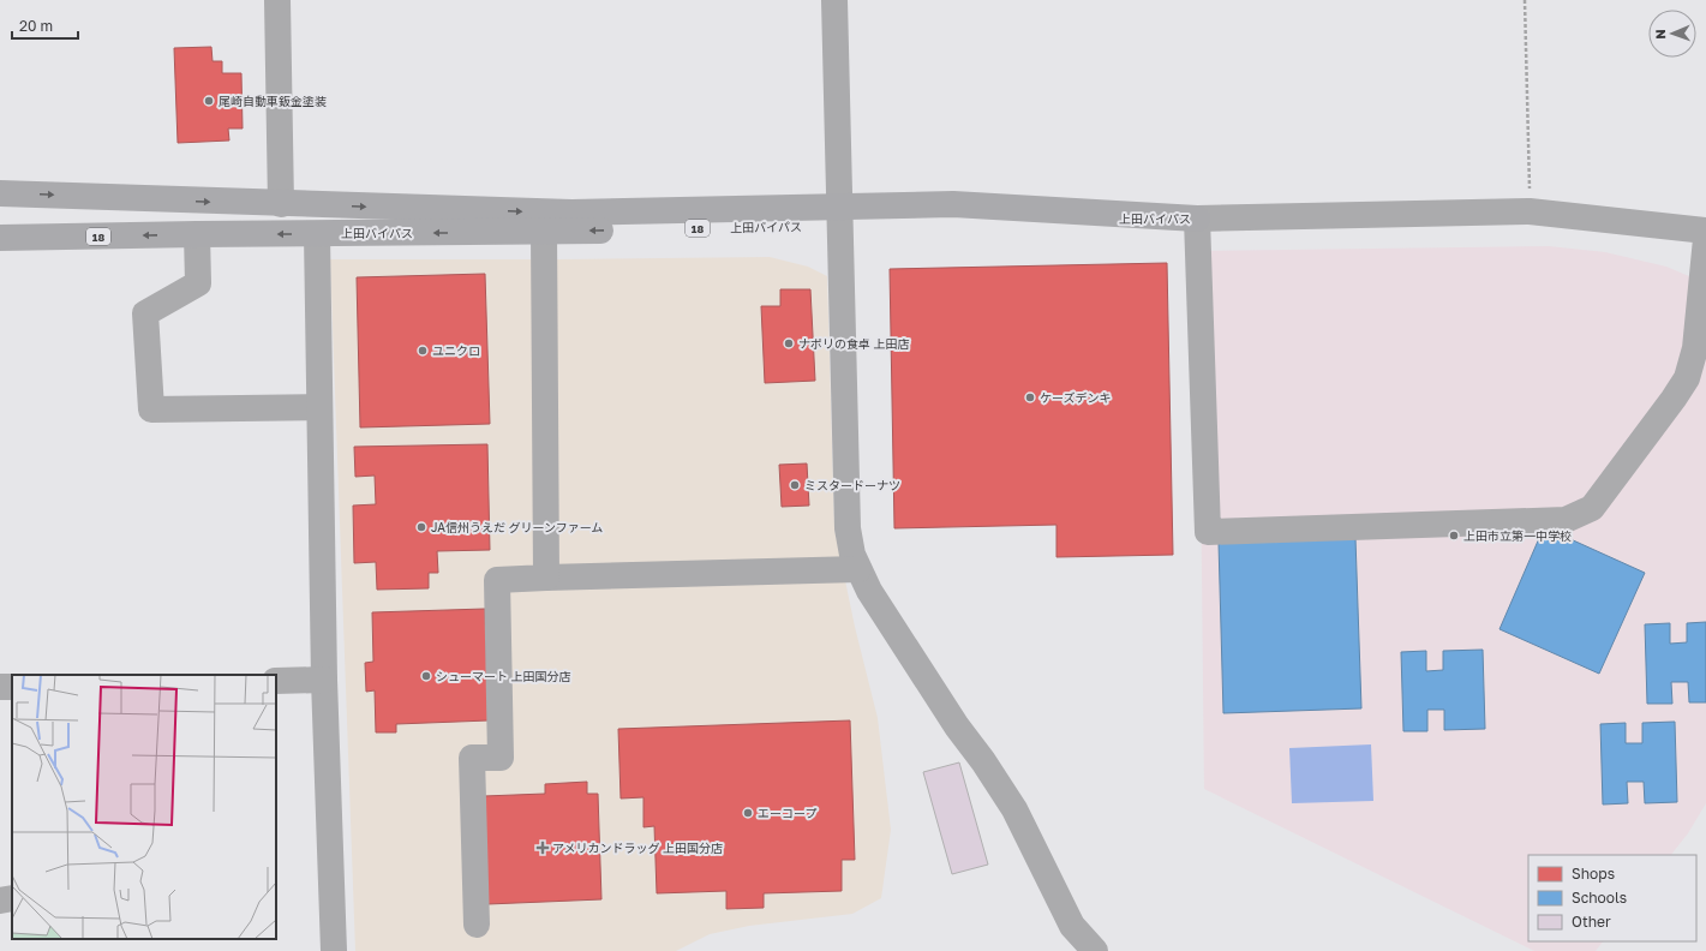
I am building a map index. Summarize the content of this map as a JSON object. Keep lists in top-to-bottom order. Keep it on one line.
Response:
{"streets":{"highway":["上田バイパス","18"]},"places":{"other":["尾崎自動車鈑金塗装","ナポリの食卓 上田店","ユニクロ","ケーズデンキ","ミスタードーナツ","JA信州うえだ グリーンファーム","上田市立第一中学校","シューマート 上田国分店","エーコープ"],"health":["アメリカンドラッグ 上田国分店"]},"legend":["Shops","Schools","Other"],"scale_bar":"20 m","north":"left"}
